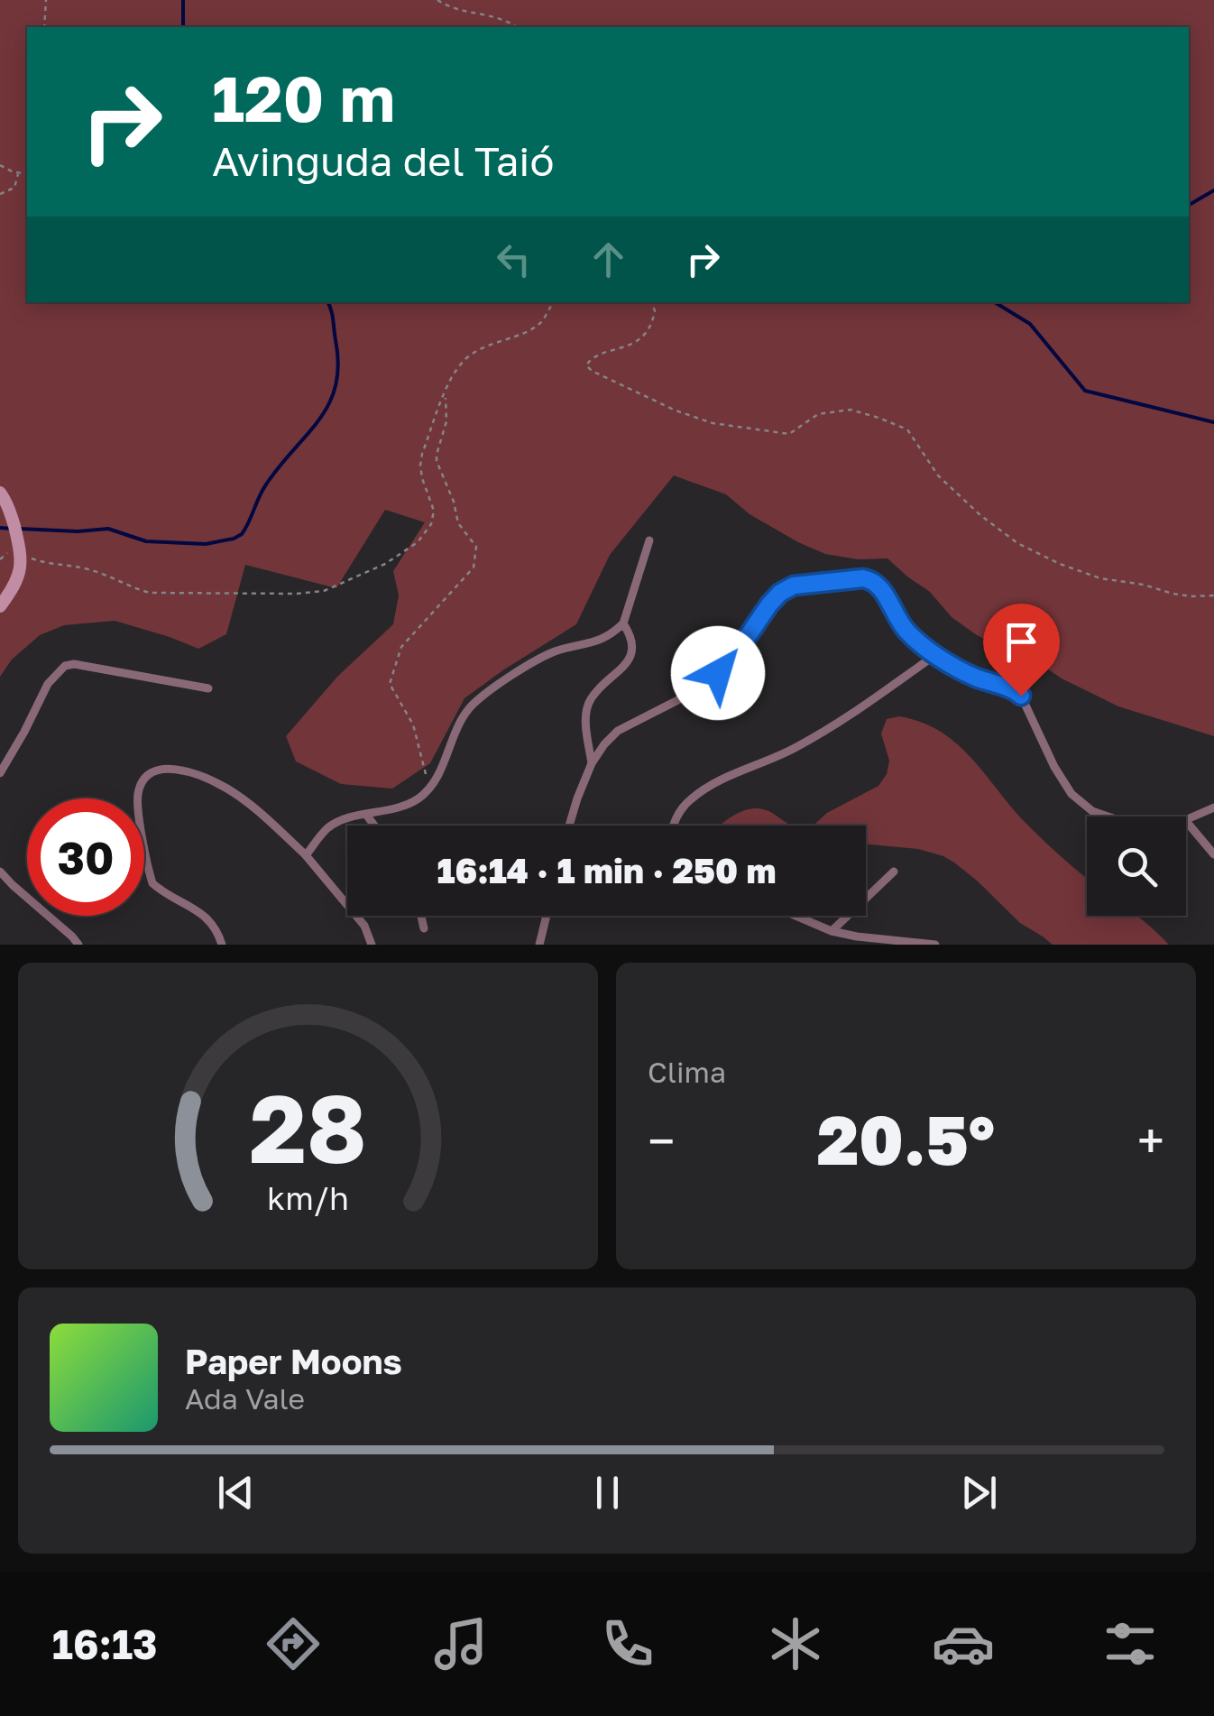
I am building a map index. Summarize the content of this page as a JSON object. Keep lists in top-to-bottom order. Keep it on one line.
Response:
{"page":{"turn":["120 m","Avinguda del Taió"],"limit":"30","trip":"16:14 · 1 min · 250 m","tile":"Clima","heat":["−","20.5°","+"],"song":["Paper Moons","Ada Vale"],"tabs":"16:13","gauge":["28","km/h"]}}
